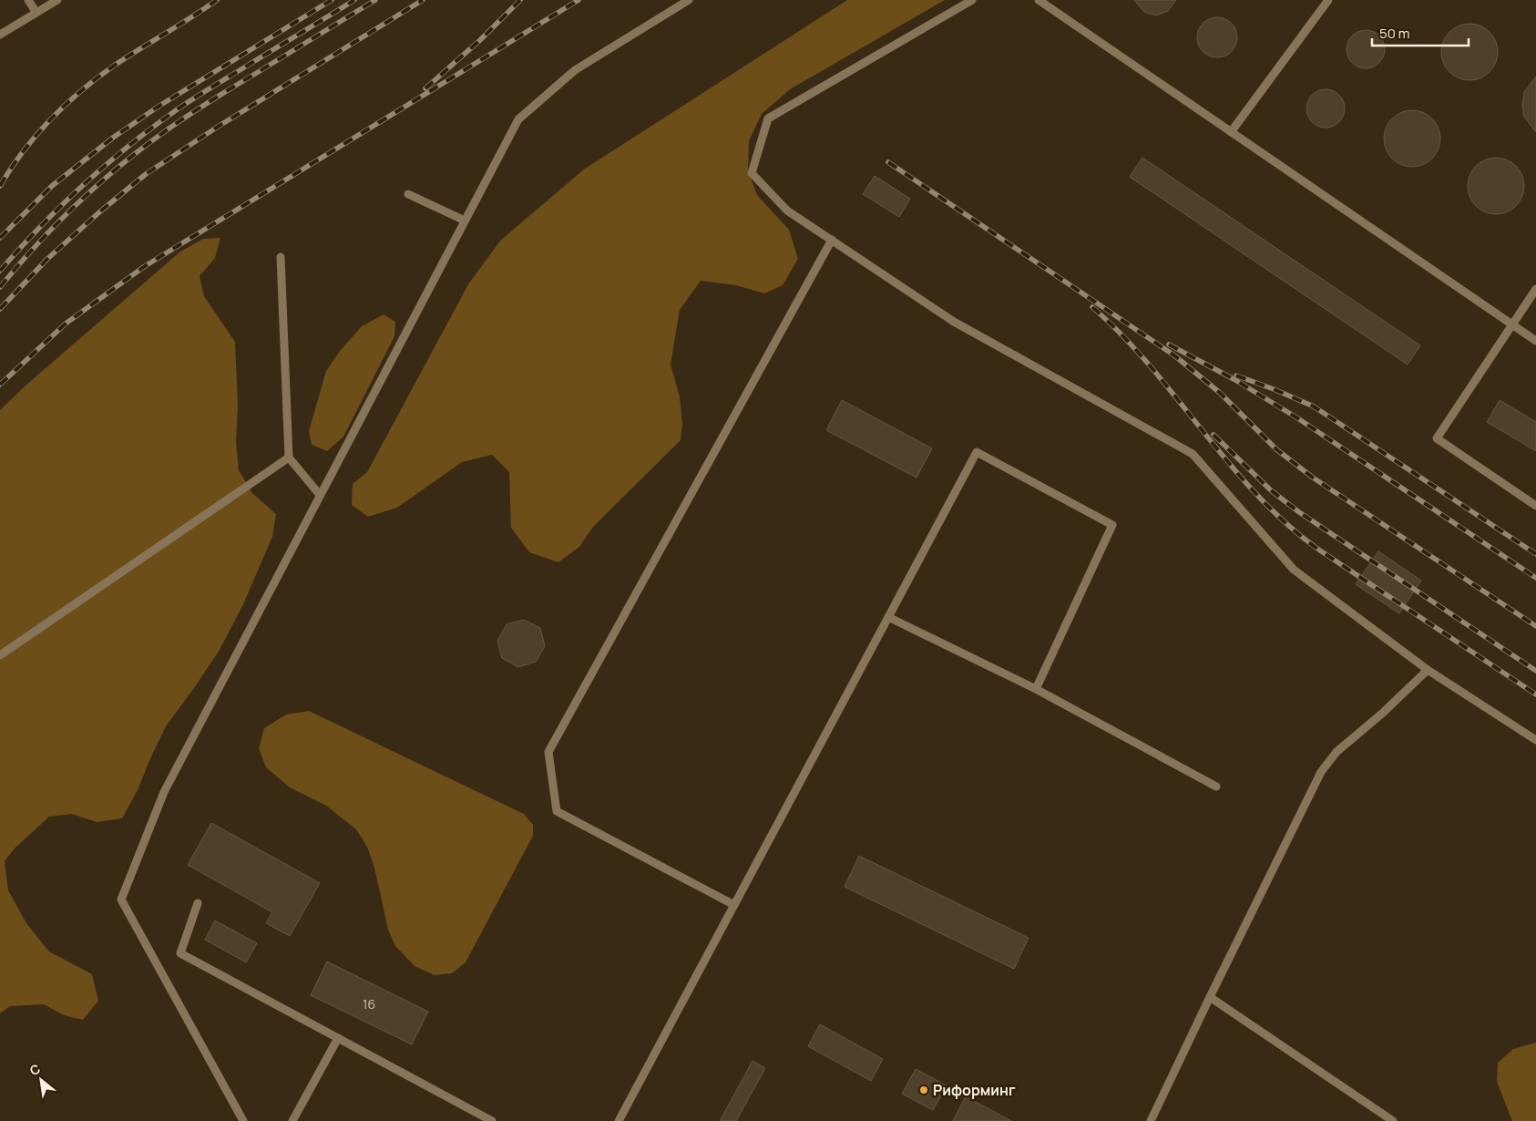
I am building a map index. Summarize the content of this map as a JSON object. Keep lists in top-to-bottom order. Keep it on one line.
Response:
{"places":["Риформинг"],"house_numbers":["16"],"scale_bar":"50 m","north":"top left"}
